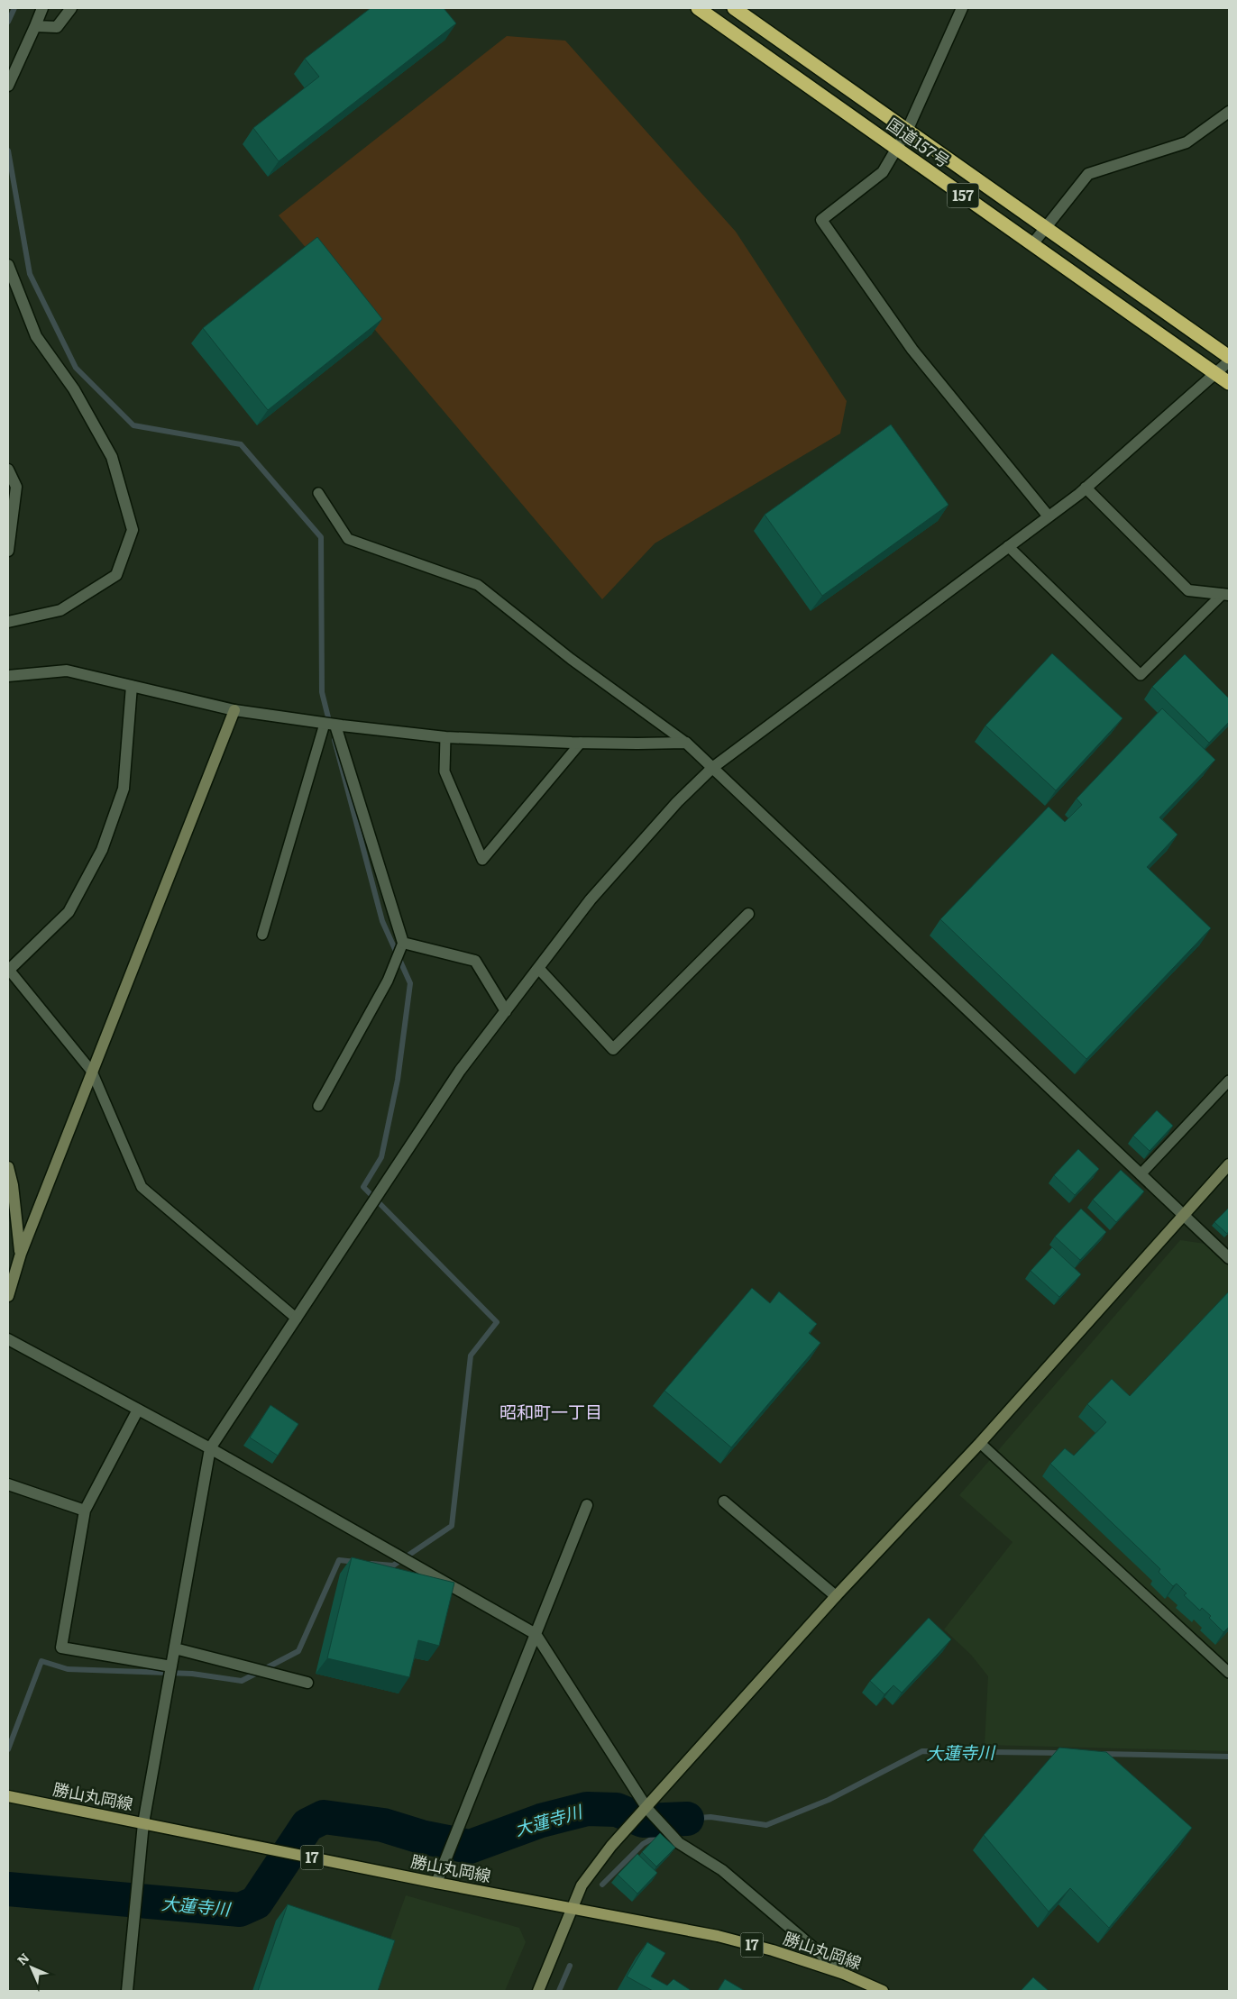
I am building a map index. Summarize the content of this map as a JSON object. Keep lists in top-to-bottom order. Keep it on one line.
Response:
{"streets":{"highway":["国道157号","157"],"main road":["勝山丸岡線","17"]},"districts":["昭和町一丁目"],"water":["大蓮寺川"],"north":"top left"}
